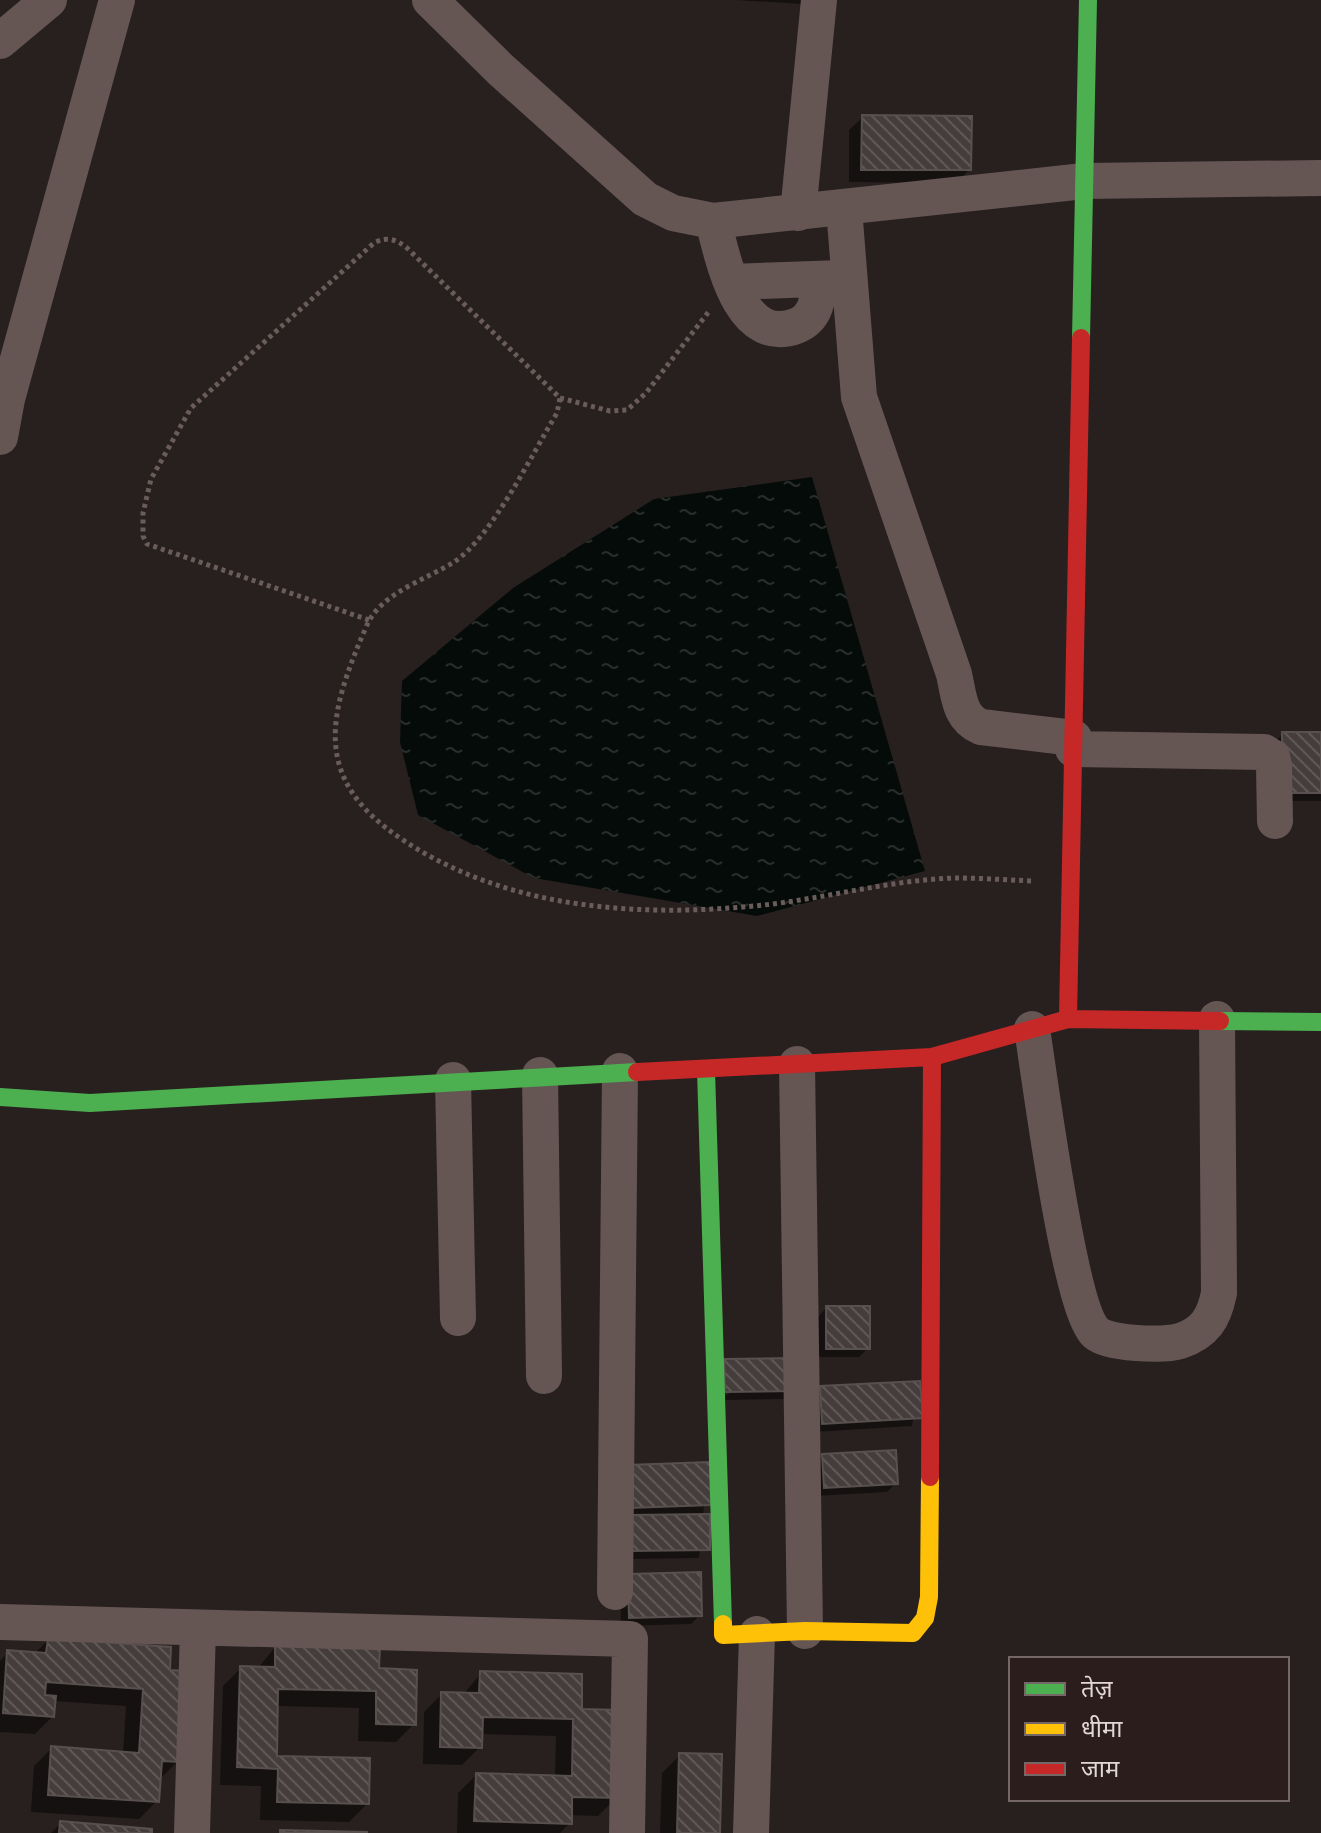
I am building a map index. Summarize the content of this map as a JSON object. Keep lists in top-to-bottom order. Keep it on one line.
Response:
{"legend":["तेज़","धीमा","जाम"]}
